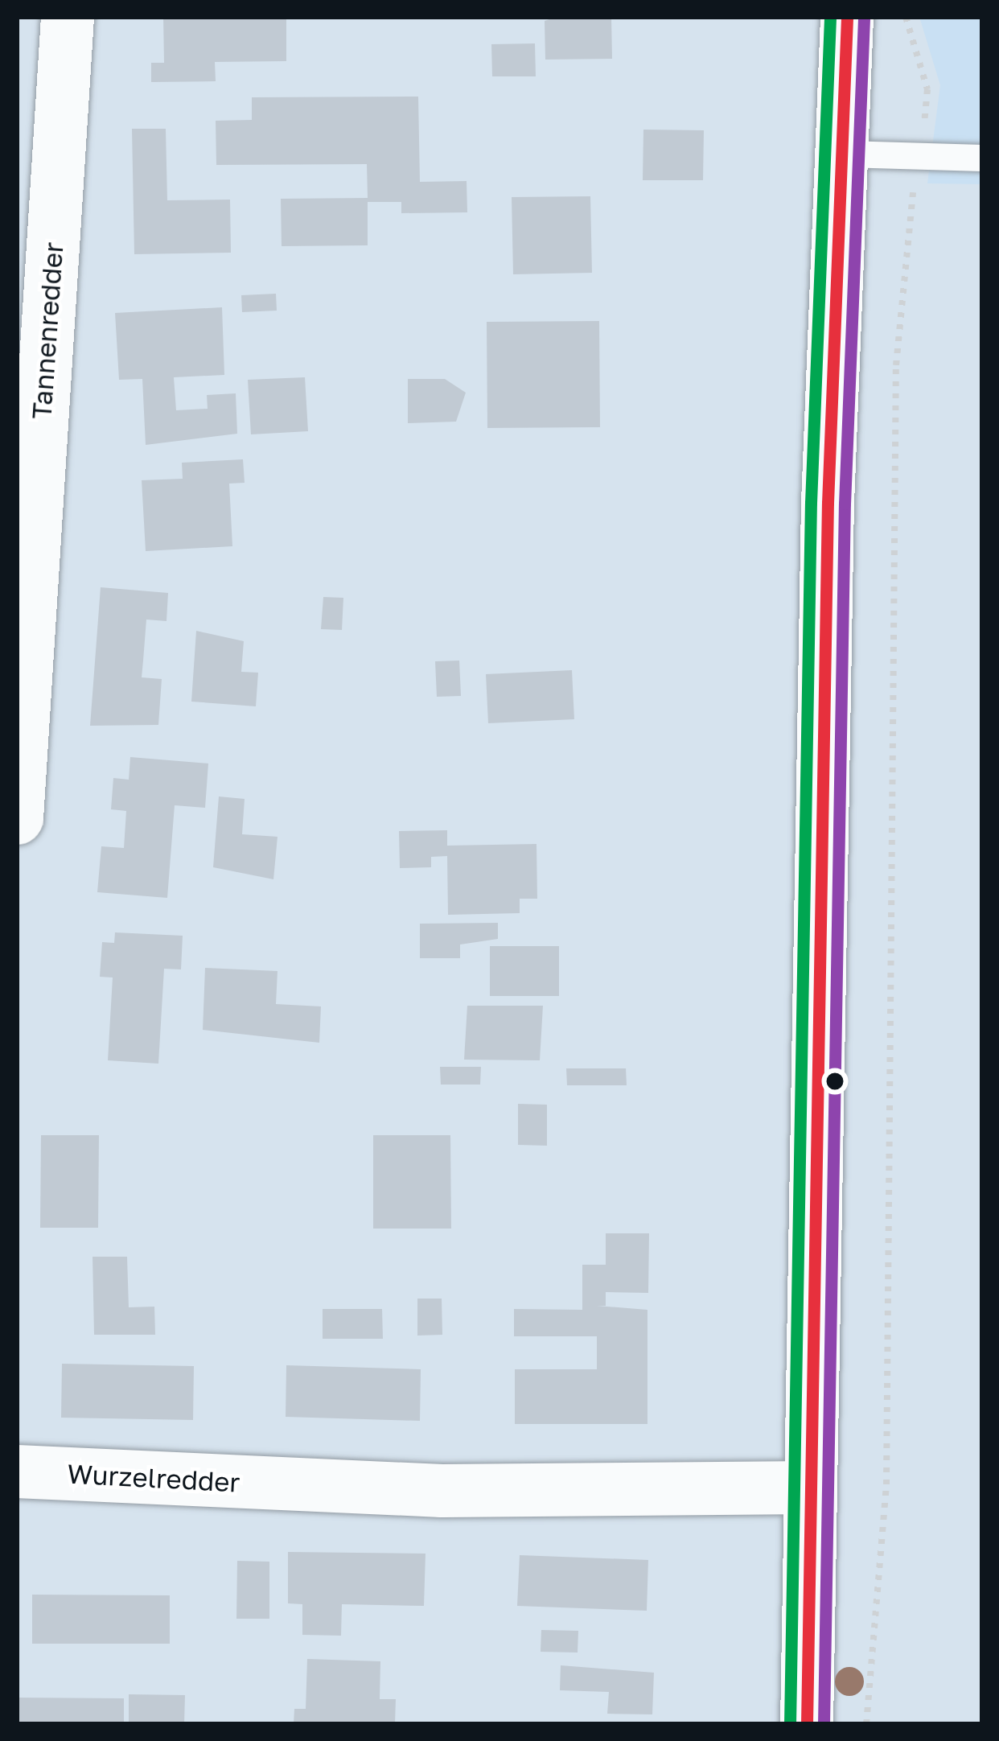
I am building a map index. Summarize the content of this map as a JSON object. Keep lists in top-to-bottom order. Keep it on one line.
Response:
{"streets":{"main road":["Tannenredder","Wurzelredder"]}}
